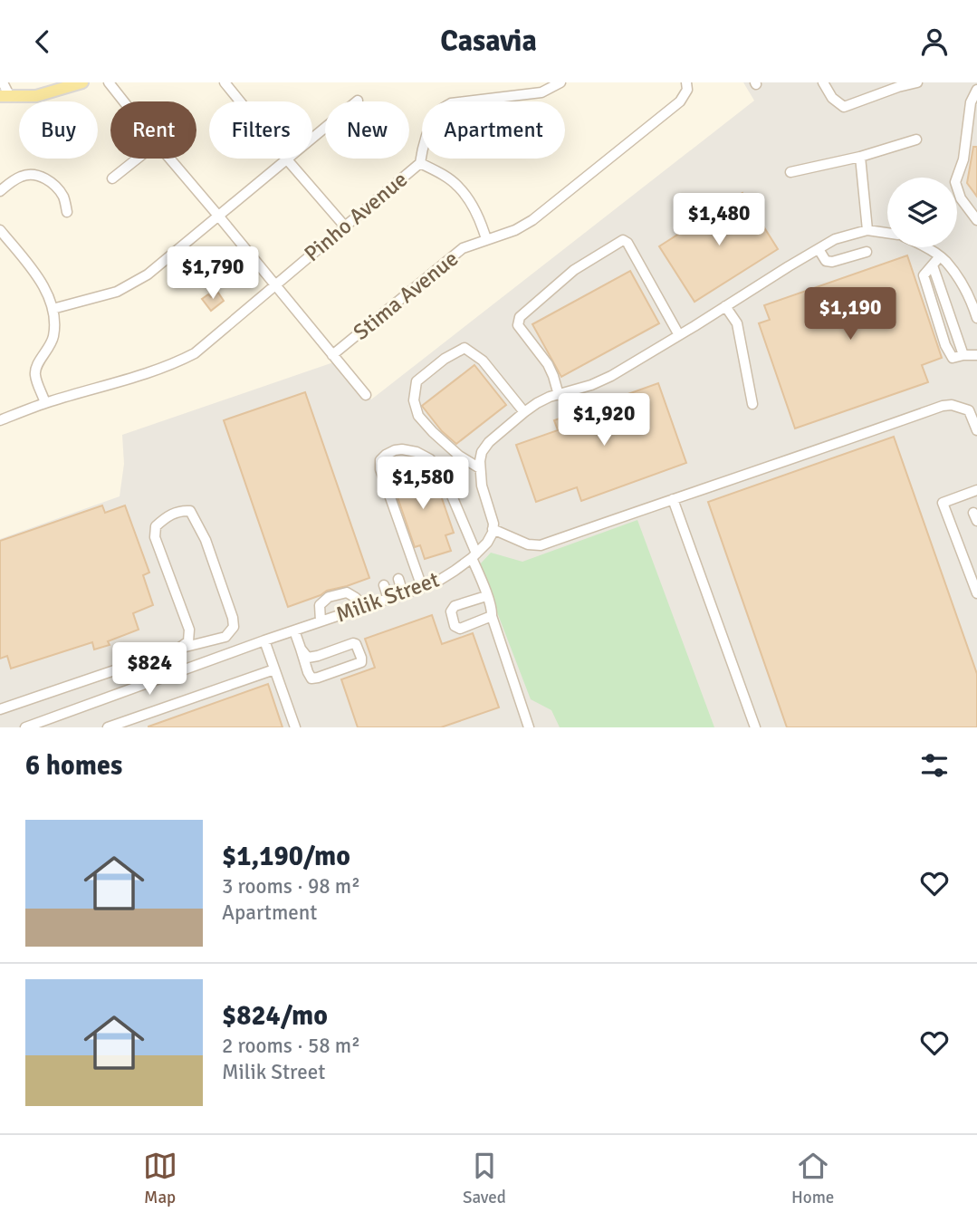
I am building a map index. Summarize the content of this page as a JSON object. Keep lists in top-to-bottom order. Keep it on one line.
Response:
{"streets":{"street":["Pinho Avenue","Stima Avenue","Milik Street"]},"page":{"header":"Casavia","chip":["Buy","Rent","Filters","New","Apartment"],"price":["$1,480","$1,790","$1,190","$1,920","$1,580","$824"],"heading":"6 homes","list":[{"name":"$1,190/mo","note":"3 rooms · 98 m² · Apartment"},{"name":"$824/mo","note":"2 rooms · 58 m² · Milik Street"}],"tabs":["Map","Saved","Home"]}}
